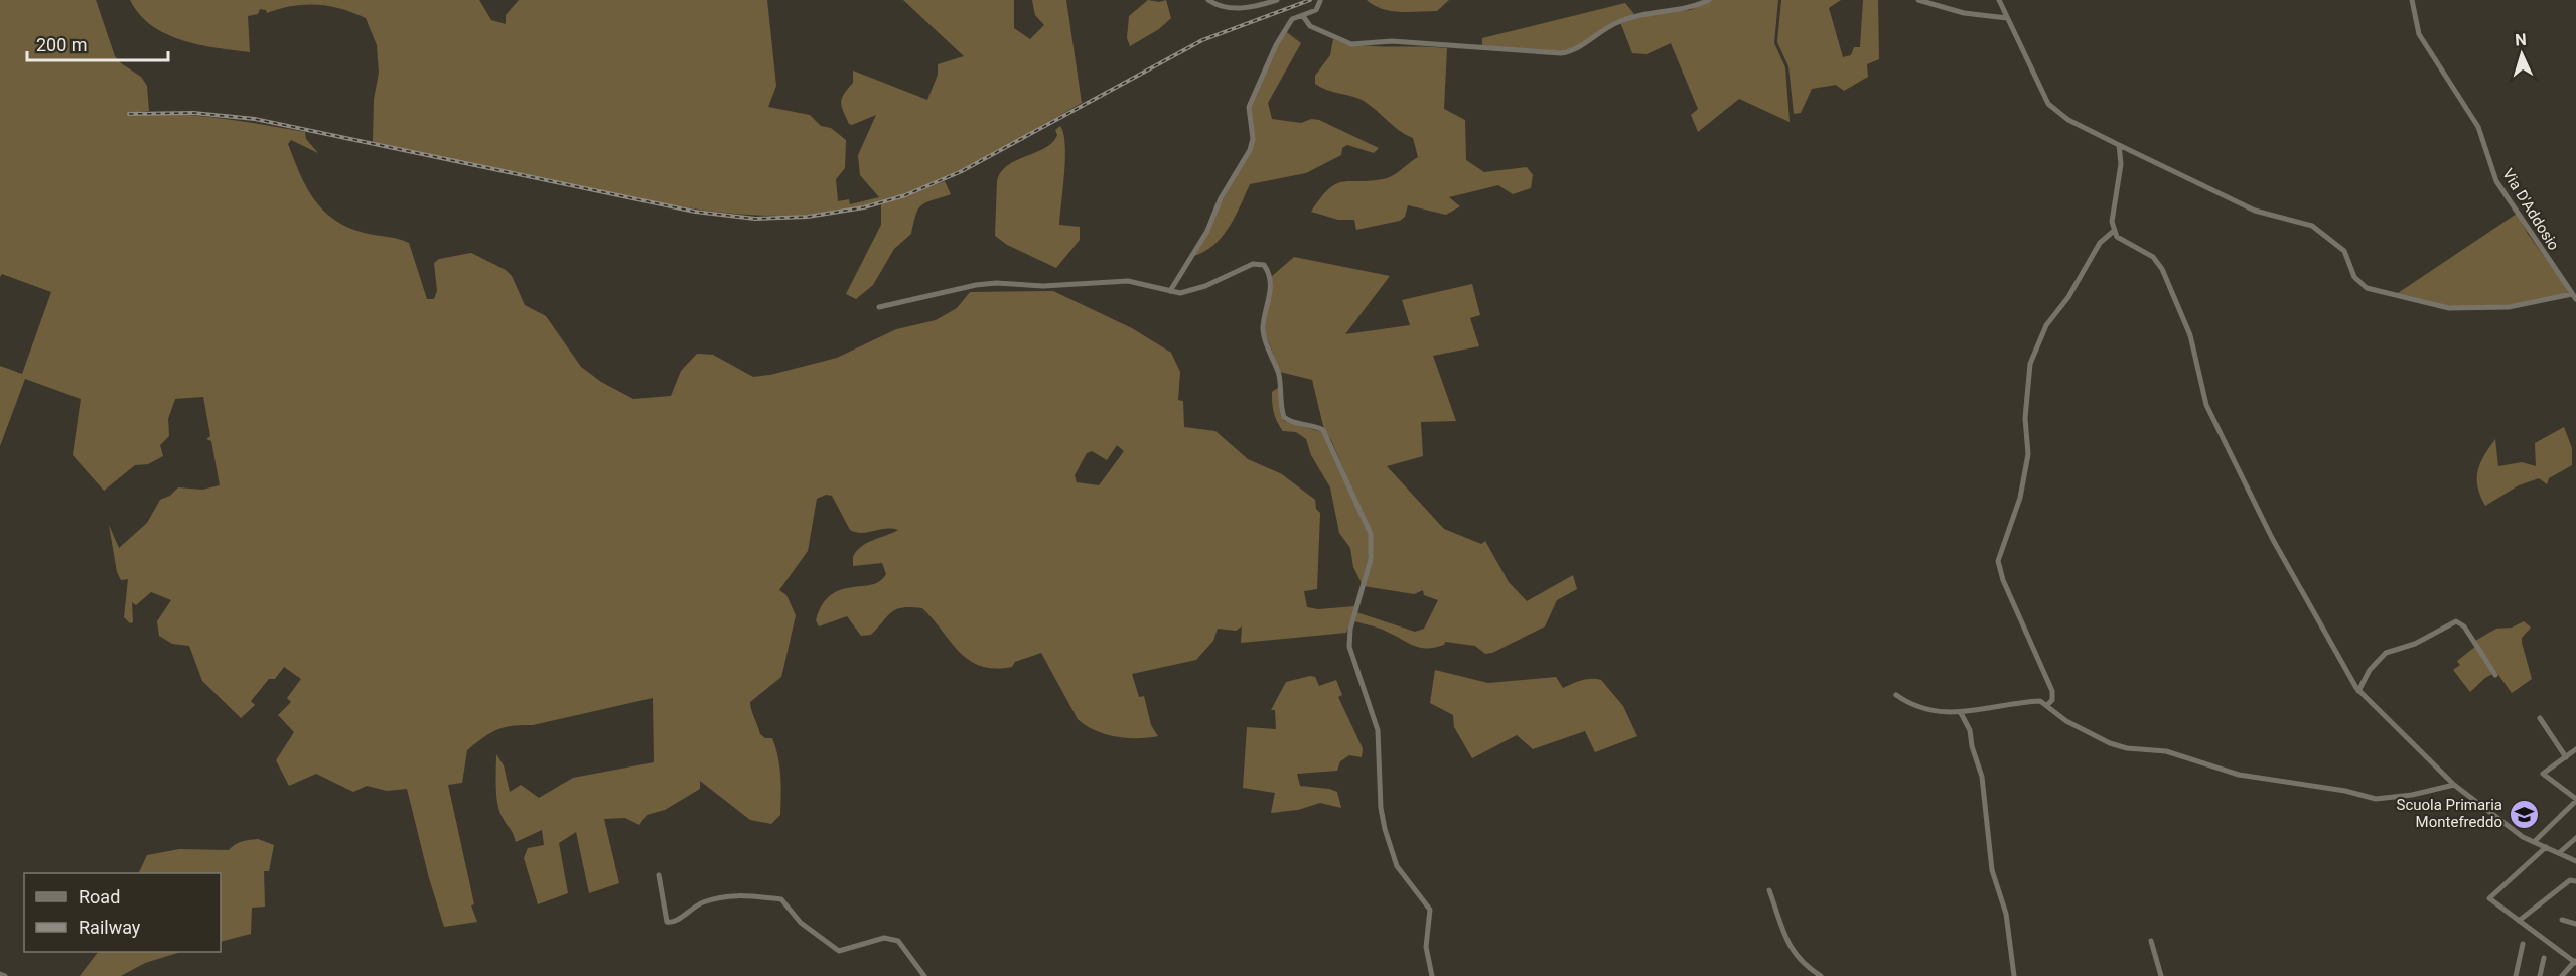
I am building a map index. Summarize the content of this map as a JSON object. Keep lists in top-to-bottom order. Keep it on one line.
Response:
{"streets":{"street":["Via D'Addosio"]},"places":{"school or university":["Scuola Primaria Montefreddo"]},"legend":["Road","Railway"],"scale_bar":"200 m","north":"top"}
